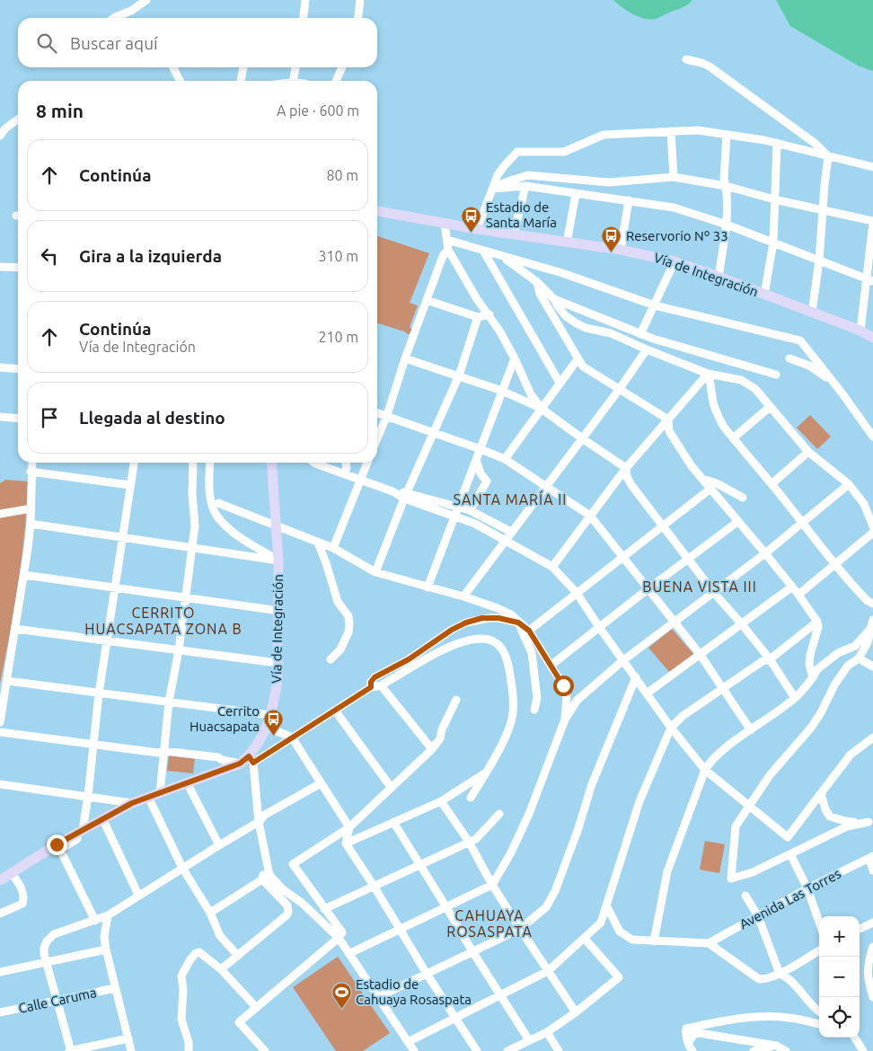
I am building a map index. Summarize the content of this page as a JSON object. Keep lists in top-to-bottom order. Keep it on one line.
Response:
{"streets":{"main road":["Vía de Integración"],"street":["Avenida Las Torres","Calle Caruma"]},"districts":["SANTA MARÍA II","BUENA VISTA III","CERRITO HUACSAPATA ZONA B","CAHUAYA ROSASPATA"],"places":{"bus stop":["Estadio de Santa María","Reservorio Nº 33","Cerrito Huacsapata"],"sports":["Estadio de Cahuaya Rosaspata"]},"page":{"search":"Buscar aquí","heading":["8 min","A pie · 600 m"],"list":[["Continúa","80 m"],["Gira a la izquierda","310 m"],["Continúa","Vía de Integración","210 m"],"Llegada al destino"],"map_buttons":["+","−"]}}
